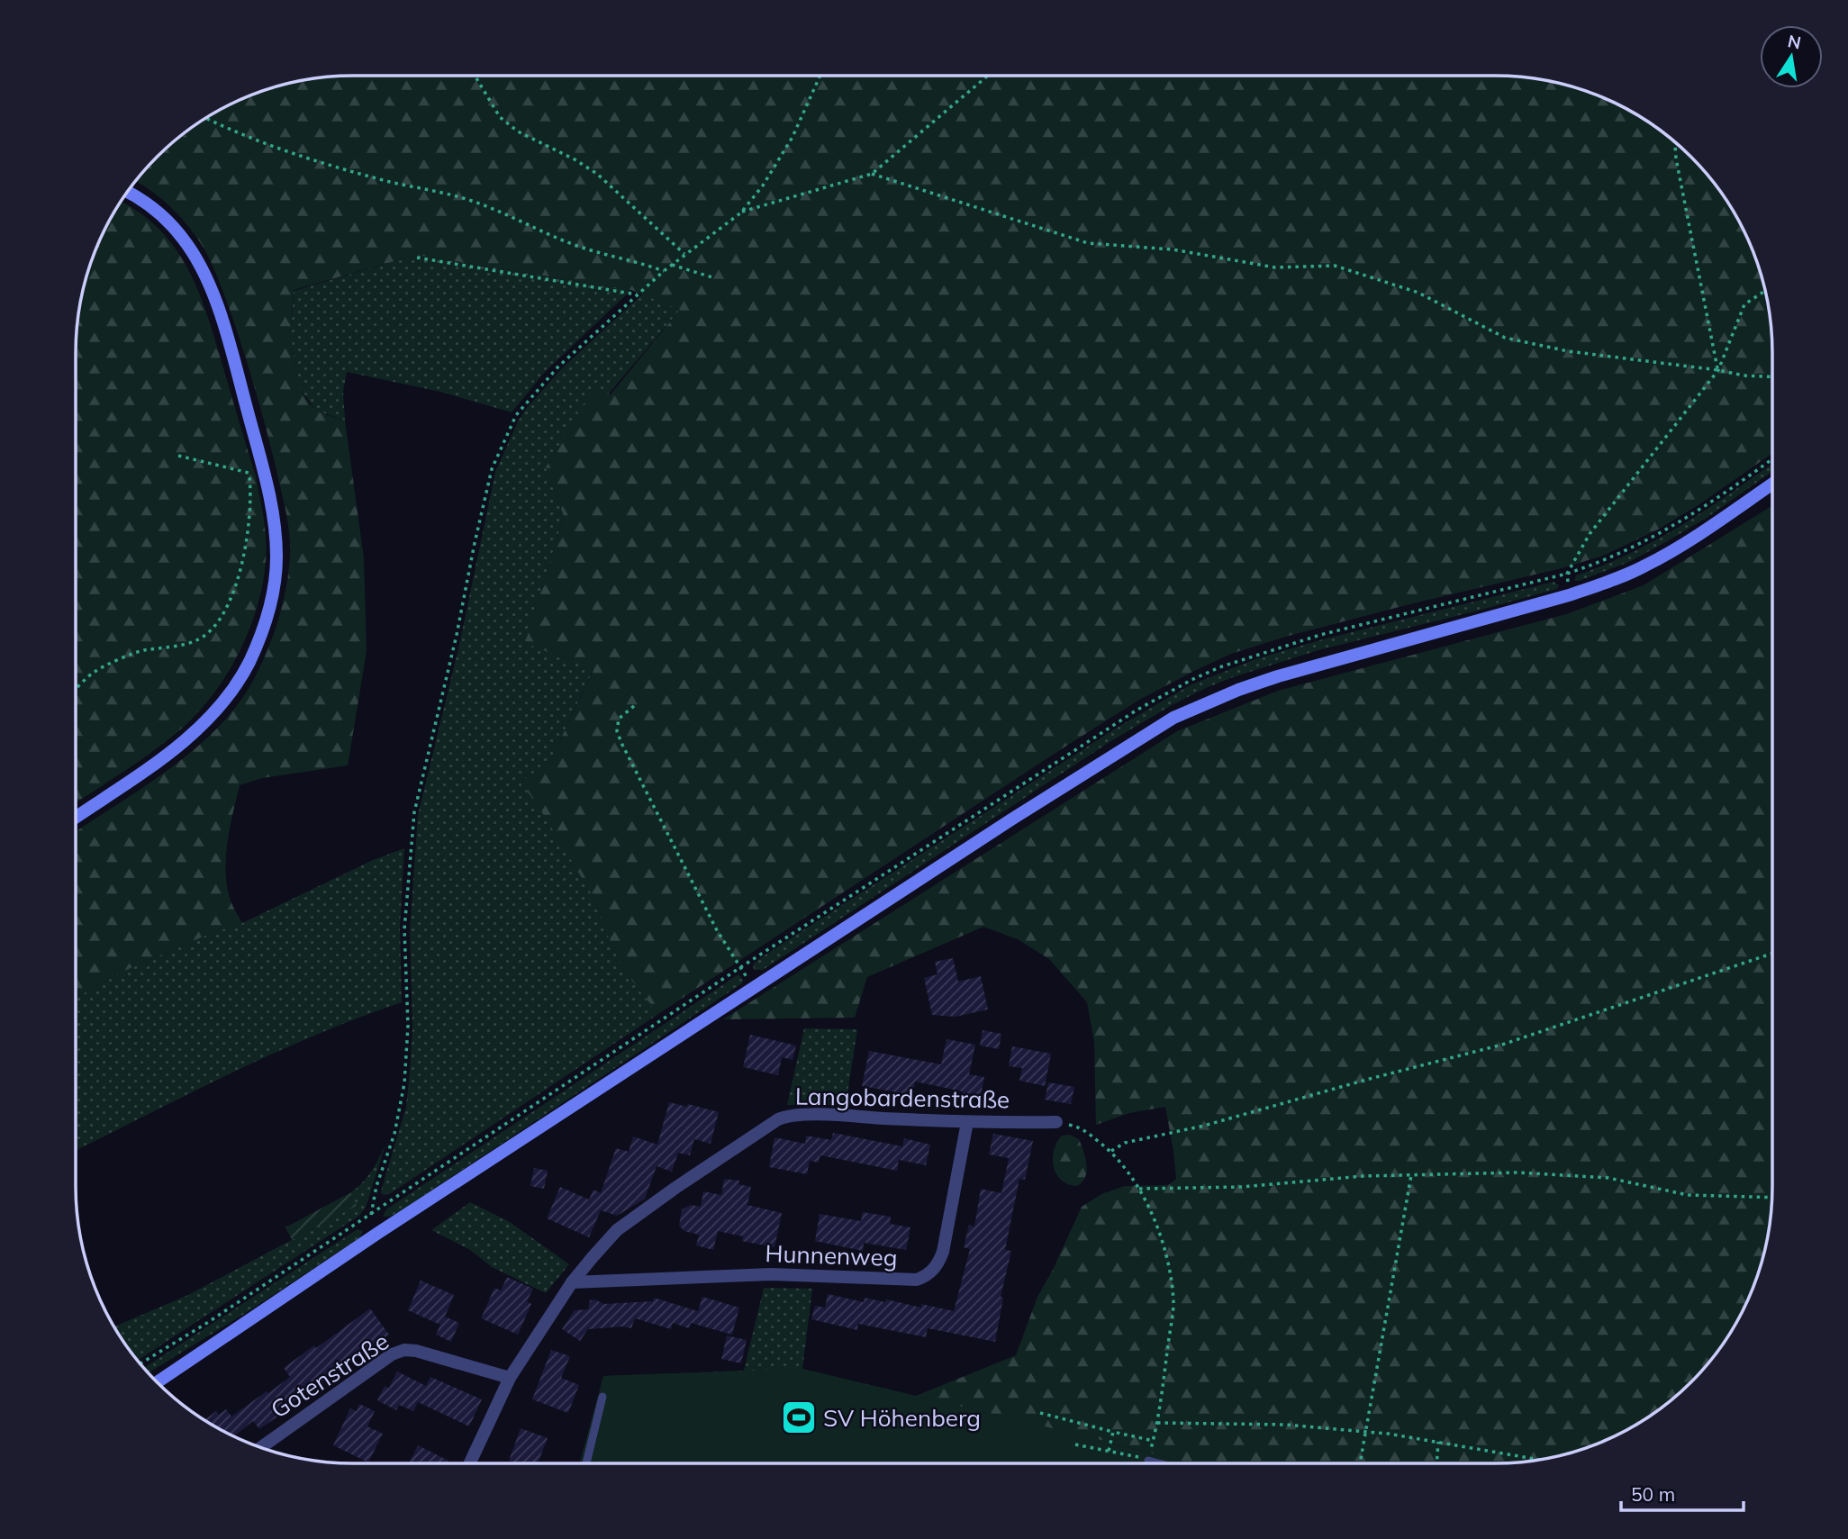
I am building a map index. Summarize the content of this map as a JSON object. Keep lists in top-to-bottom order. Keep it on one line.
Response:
{"streets":{"street":["Langobardenstraße","Hunnenweg","Gotenstraße"]},"crossings":[["Langobardenstraße","Hunnenweg"],["Langobardenstraße","Gotenstraße"]],"places":{"sports":["SV Höhenberg"]},"scale_bar":"50 m","north":"top"}
